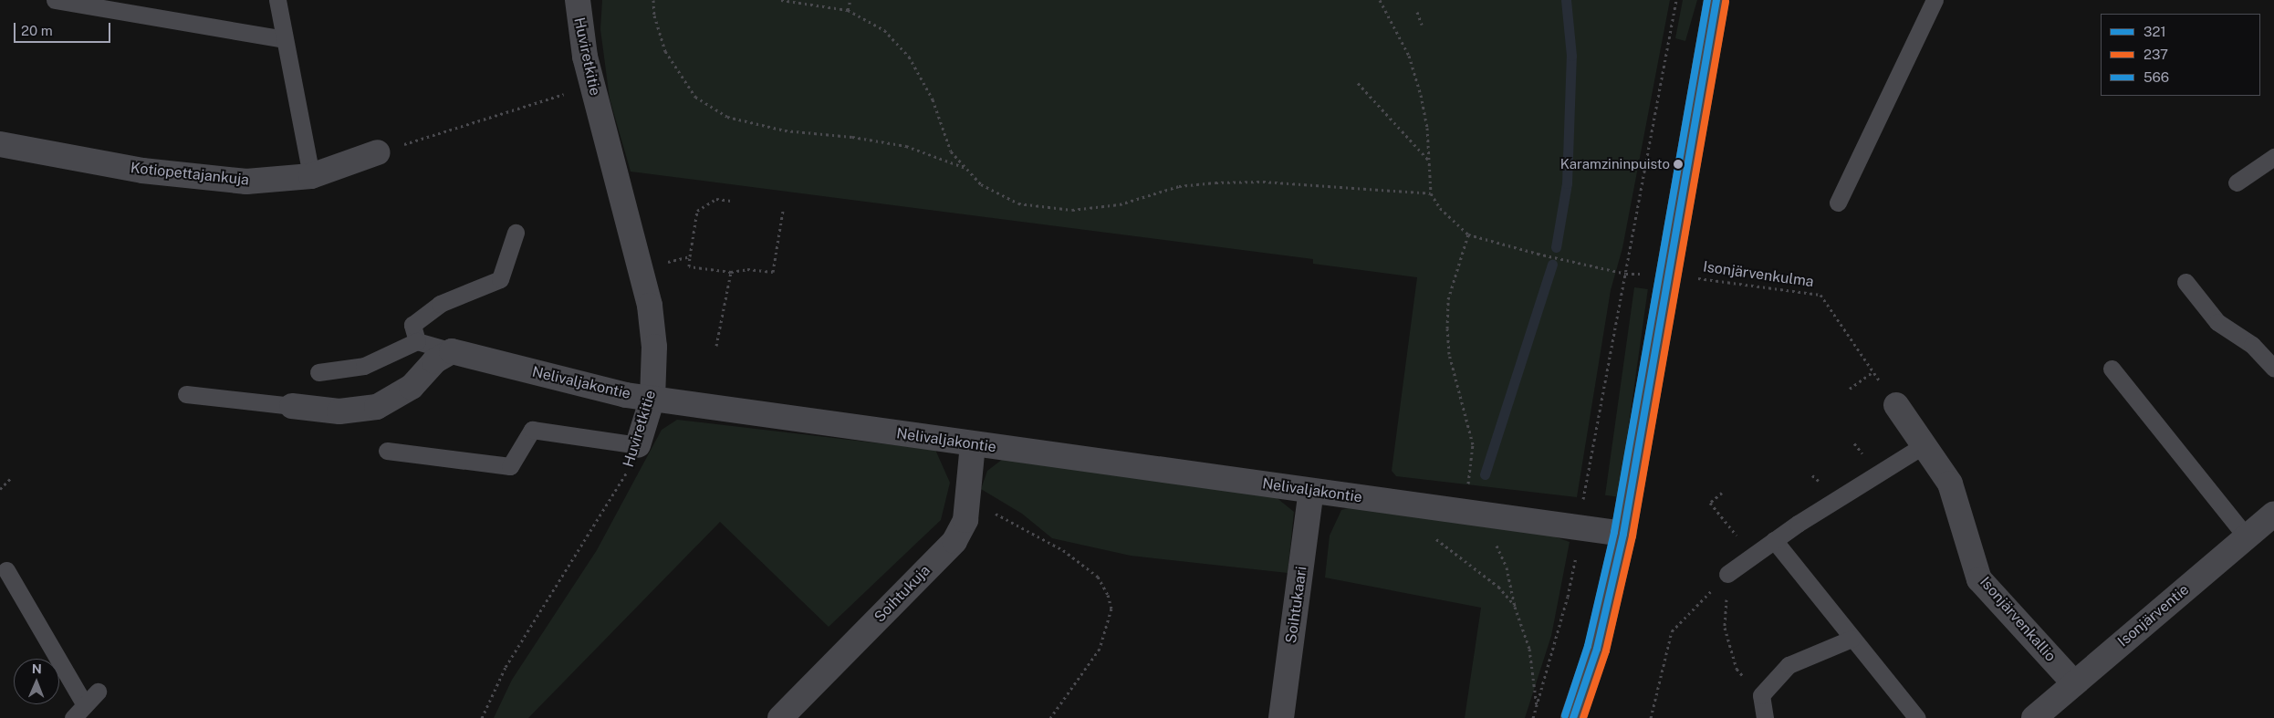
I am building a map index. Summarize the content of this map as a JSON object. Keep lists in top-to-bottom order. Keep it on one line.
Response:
{"streets":{"street":["Huviretkitie","Kotiopettajankuja","Nelivaljakontie","Soihtukuja","Soihtukaari","Isonjärventie","Isonjärvenkallio"],"path":["Isonjärvenkulma"]},"crossings":[["Huviretkitie","Nelivaljakontie"],["Isonjärvenkulma","Isonjärvenkallio"],["Nelivaljakontie","Soihtukuja"],["Nelivaljakontie","Soihtukaari"],["Isonjärventie","Isonjärvenkallio"]],"places":["Karamzininpuisto"],"lines":["transit line 321","transit line 566","transit line 237"],"legend":["321","237","566"],"scale_bar":"20 m","north":"top"}
